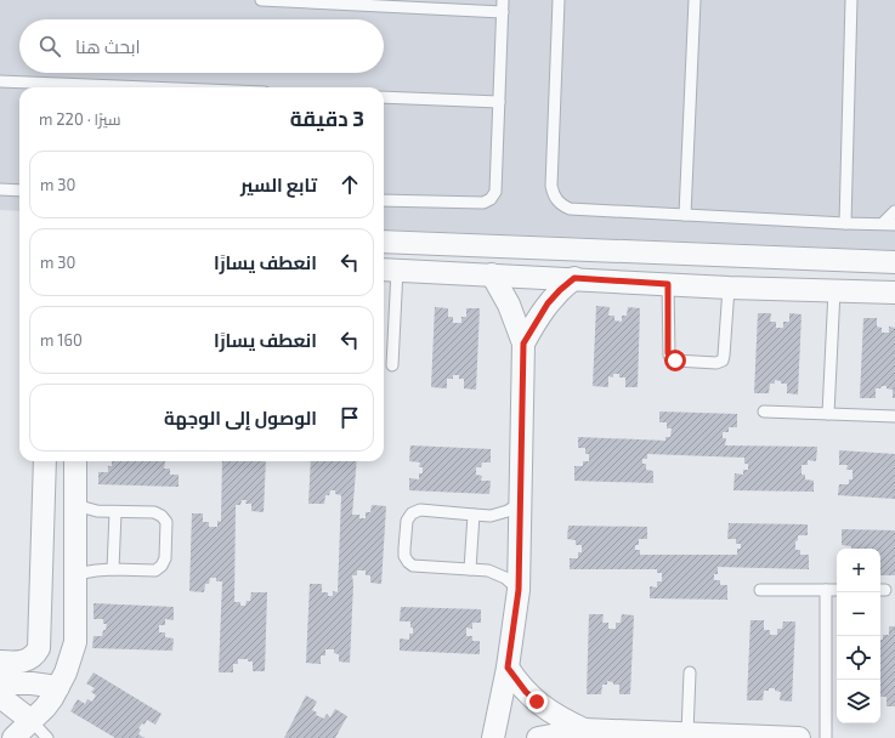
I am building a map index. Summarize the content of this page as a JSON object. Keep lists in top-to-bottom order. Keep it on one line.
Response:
{"page":{"search":"ابحث هنا","heading":["3 دقيقة","سيرًا · 220 m"],"list":[["تابع السير","30 m"],["انعطف يسارًا","30 m"],["انعطف يسارًا","160 m"],"الوصول إلى الوجهة"],"map_buttons":["+","−"]}}
